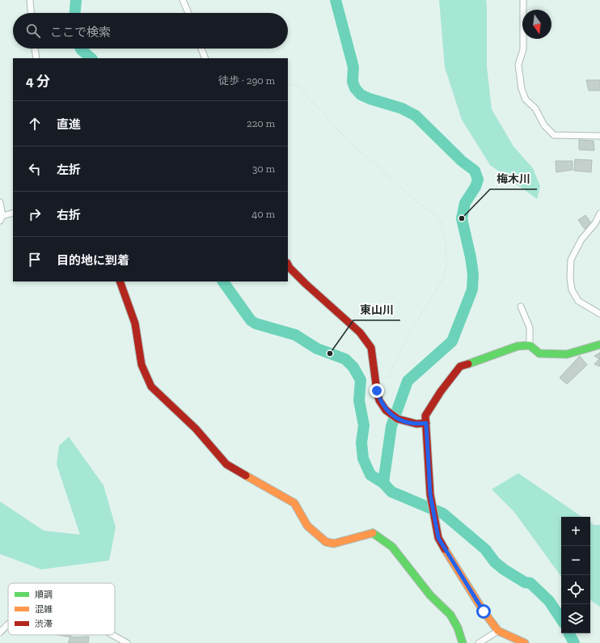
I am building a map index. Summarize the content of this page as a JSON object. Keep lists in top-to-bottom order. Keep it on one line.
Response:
{"places":["梅木川","東山川"],"legend":["順調","混雑","渋滞"],"north":"bottom","page":{"search":"ここで検索","heading":["4 分","徒歩 · 290 m"],"list":[["直進","220 m"],["左折","30 m"],["右折","40 m"],"目的地に到着"],"map_buttons":["+","−"]}}
